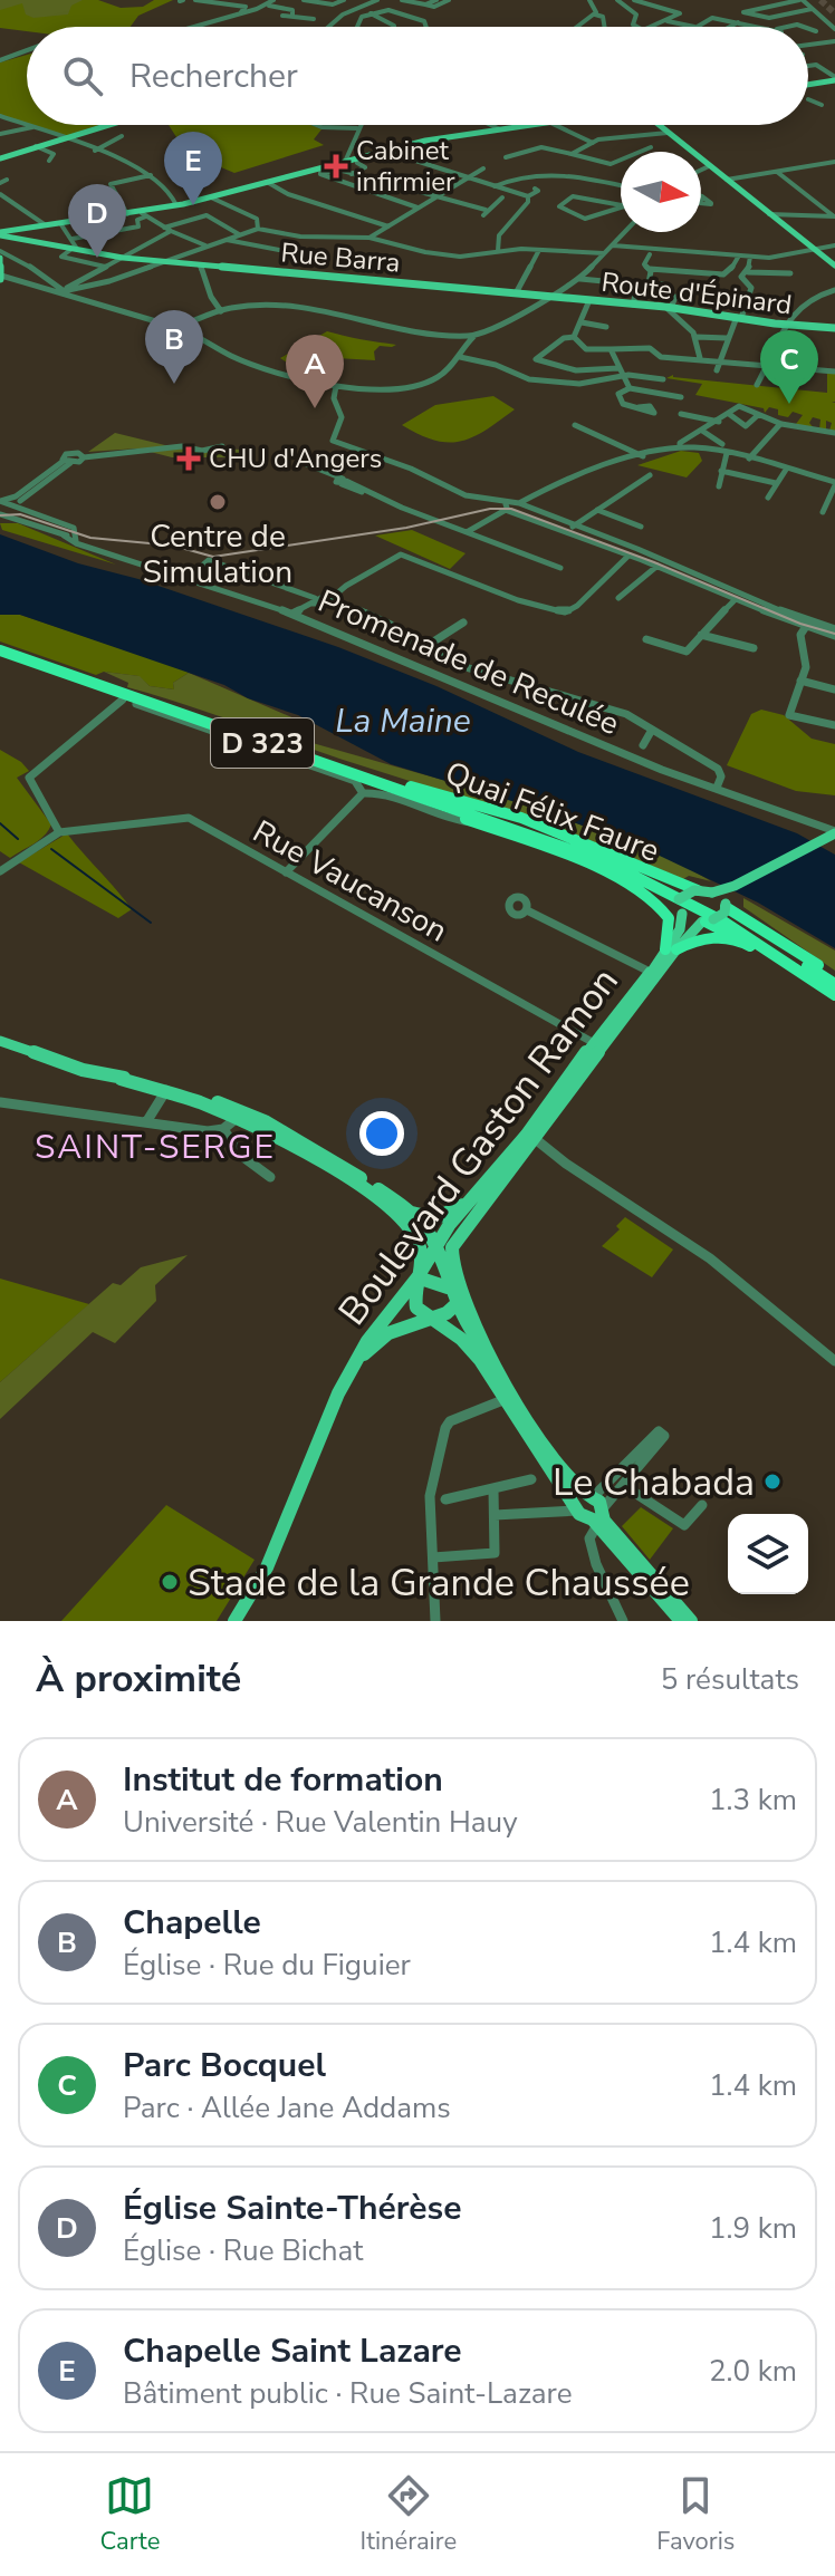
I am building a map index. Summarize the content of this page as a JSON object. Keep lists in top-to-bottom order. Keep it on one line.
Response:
{"streets":{"highway":["D 323","Quai Félix Faure"],"main road":["Rue Barra","Route d'Épinard","Boulevard Gaston Ramon"],"street":["Promenade de Reculée","Rue Vaucanson"]},"crossings":[["Rue Barra","Route d'Épinard"],["Promenade de Reculée","Boulevard Gaston Ramon"],["Quai Félix Faure","Boulevard Gaston Ramon"],["Rue Vaucanson","Boulevard Gaston Ramon"]],"districts":["SAINT-SERGE"],"water":["La Maine"],"places":{"health":["Cabinet infirmier","CHU d'Angers"],"other":["Centre de Simulation","Le Chabada","Stade de la Grande Chaussée"]},"north":"right","page":{"search":"Rechercher","pins":["E","D","B","C","A"],"heading":["À proximité","5 résultats"],"list":[{"mark":"A","name":"Institut de formation","note":"Université · Rue Valentin Hauy","value":"1.3 km"},{"mark":"B","name":"Chapelle","note":"Église · Rue du Figuier","value":"1.4 km"},{"mark":"C","name":"Parc Bocquel","note":"Parc · Allée Jane Addams","value":"1.4 km"},{"mark":"D","name":"Église Sainte-Thérèse","note":"Église · Rue Bichat","value":"1.9 km"},{"mark":"E","name":"Chapelle Saint Lazare","note":"Bâtiment public · Rue Saint-Lazare","value":"2.0 km"}],"nav":["Carte","Itinéraire","Favoris"]}}
